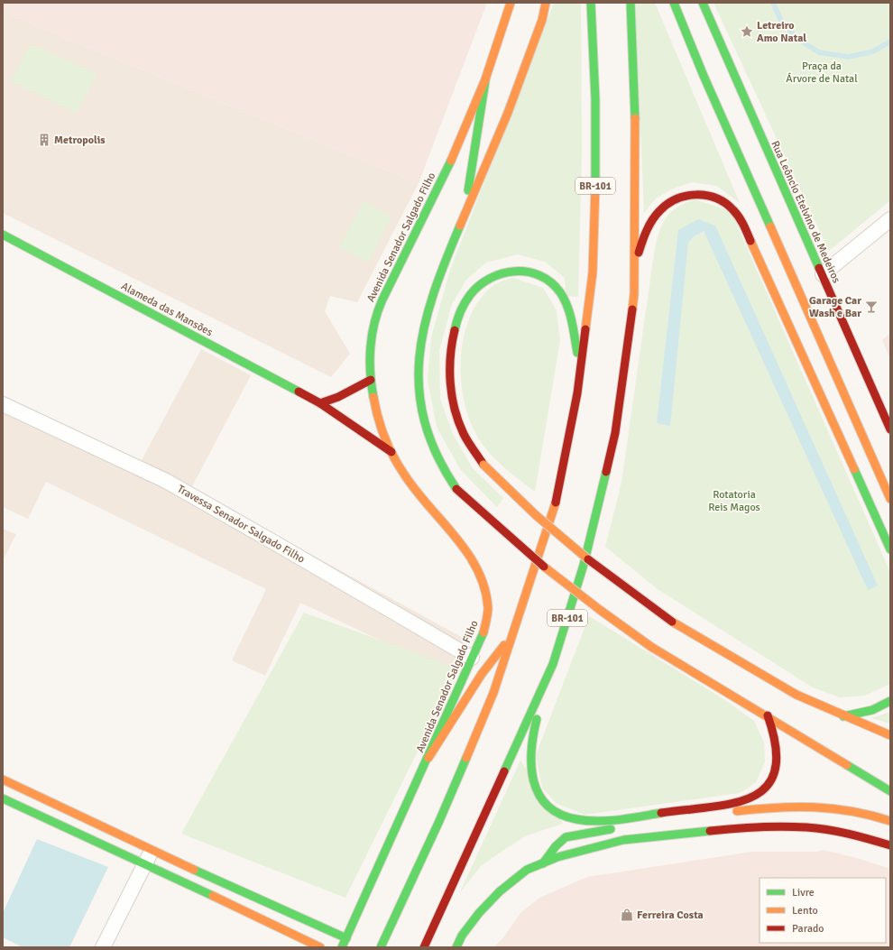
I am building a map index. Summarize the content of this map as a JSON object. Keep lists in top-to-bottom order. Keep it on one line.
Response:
{"streets":{"main road":["BR-101","Rua Leôncio Etelvino de Medeiros","Avenida Senador Salgado Filho","Alameda das Mansões"],"street":["Travessa Senador Salgado Filho"]},"crossings":[["Avenida Senador Salgado Filho","Alameda das Mansões"],["Avenida Senador Salgado Filho","Travessa Senador Salgado Filho"]],"parks":["Praça da Árvore de Natal","Rotatoria Reis Magos"],"places":{"place":["Letreiro Amo Natal"],"building":["Metropolis"],"bar":["Garage Car Wash e Bar"],"shop":["Ferreira Costa"]},"legend":["Livre","Lento","Parado"]}
